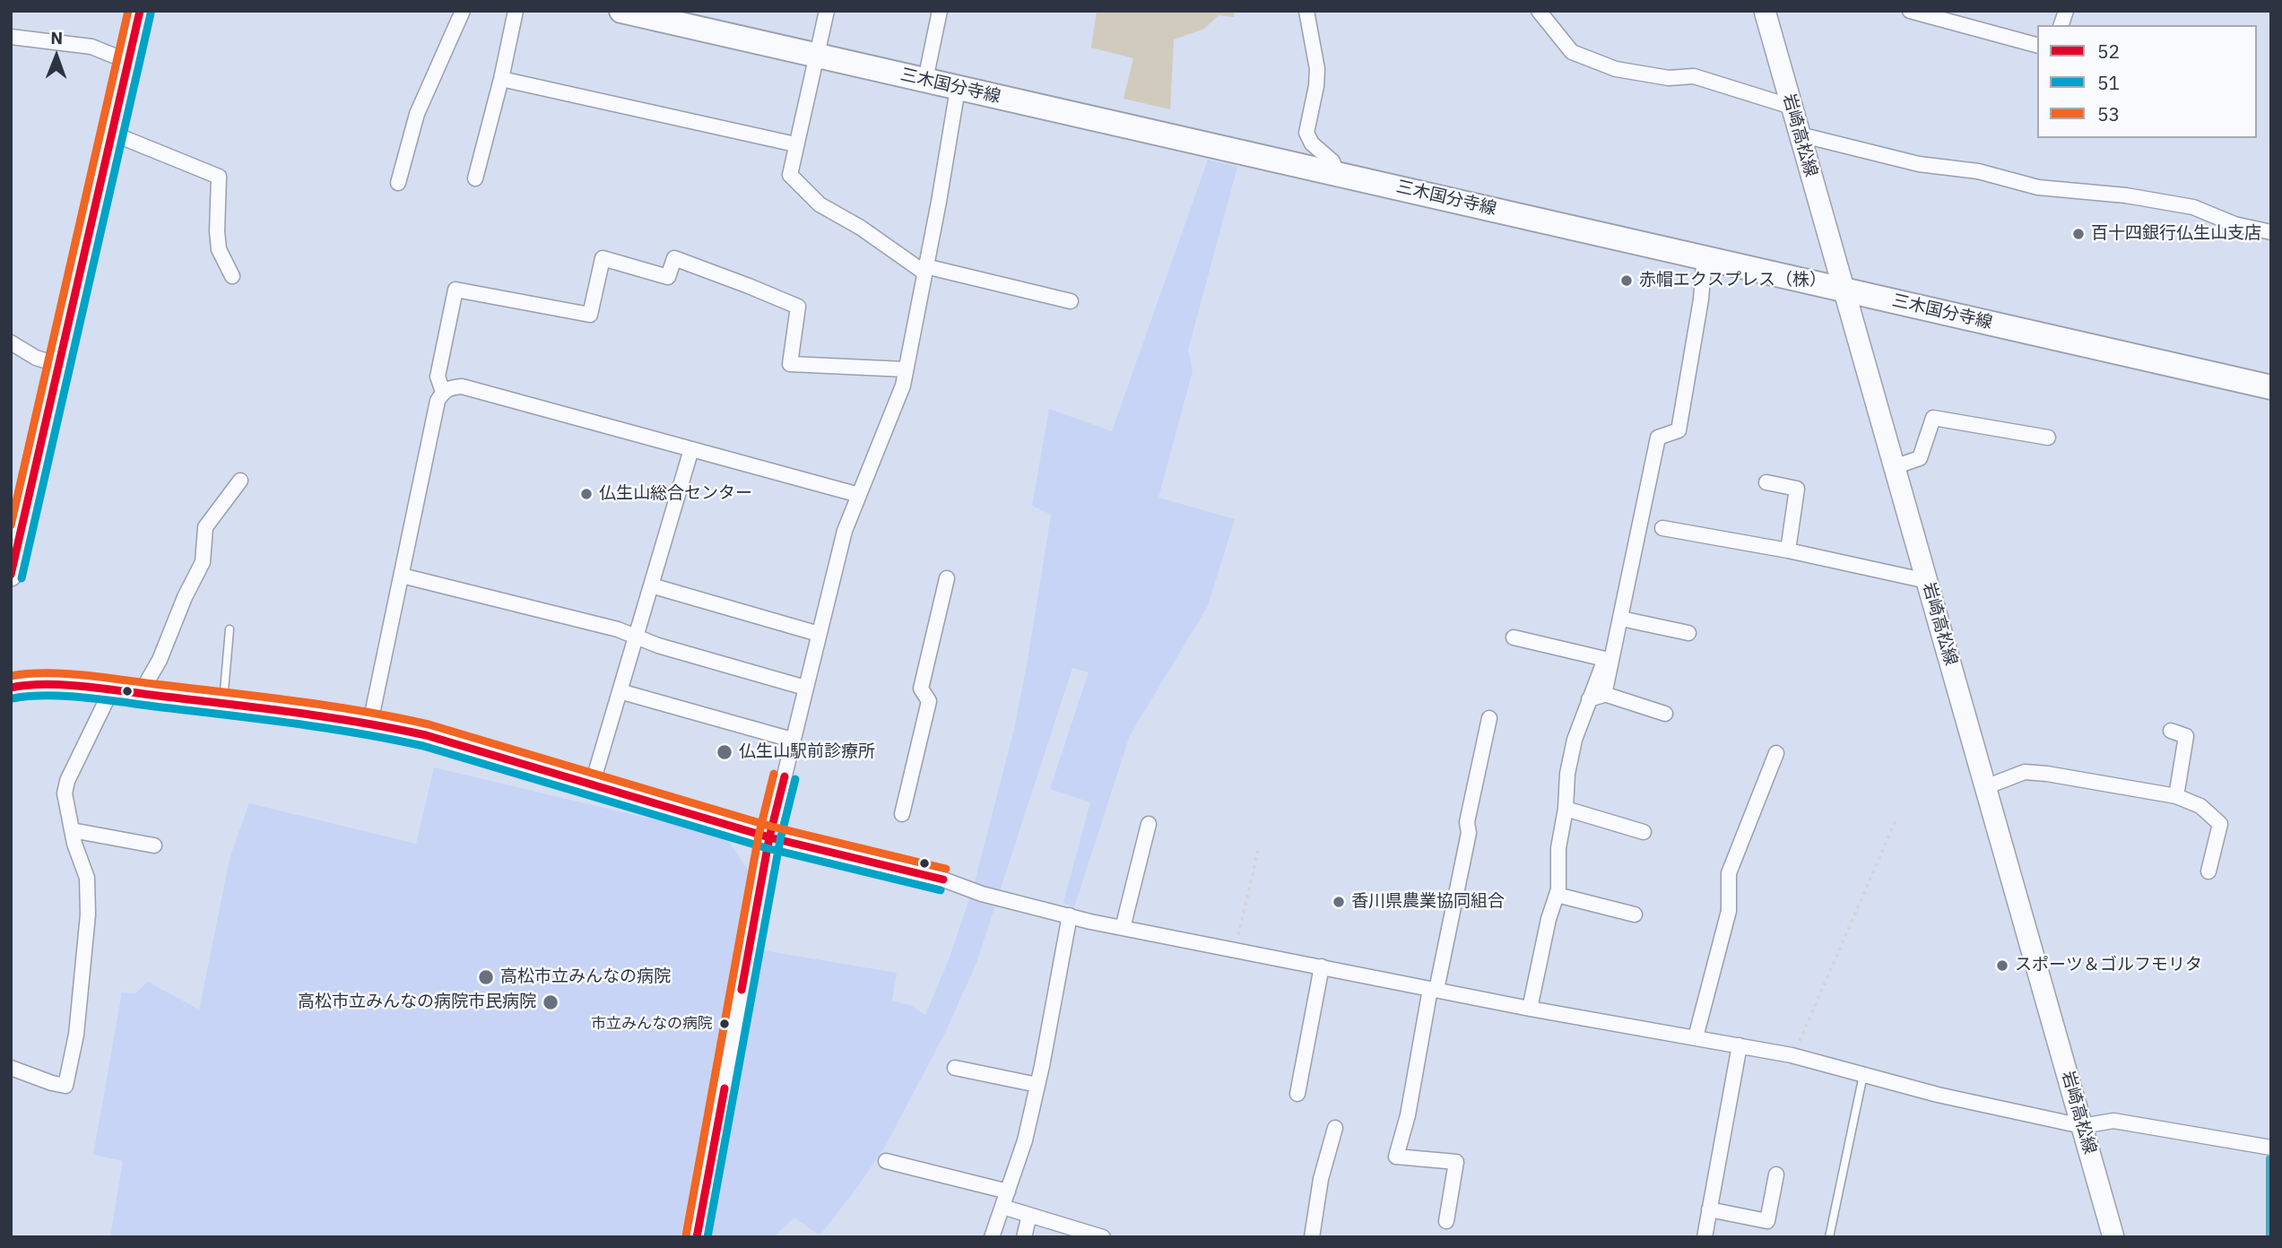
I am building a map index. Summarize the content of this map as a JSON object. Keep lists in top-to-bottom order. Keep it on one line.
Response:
{"streets":{"main road":["三木国分寺線","岩崎高松線"]},"crossings":[["三木国分寺線","岩崎高松線"]],"places":["百十四銀行仏生山支店","赤帽エクスプレス（株）","仏生山総合センター","仏生山駅前診療所","香川県農業協同組合","スポーツ＆ゴルフモリタ","高松市立みんなの病院","高松市立みんなの病院市民病院","市立みんなの病院"],"lines":["transit line 52","transit line 53","transit line 51"],"legend":["52","51","53"],"north":"top"}
